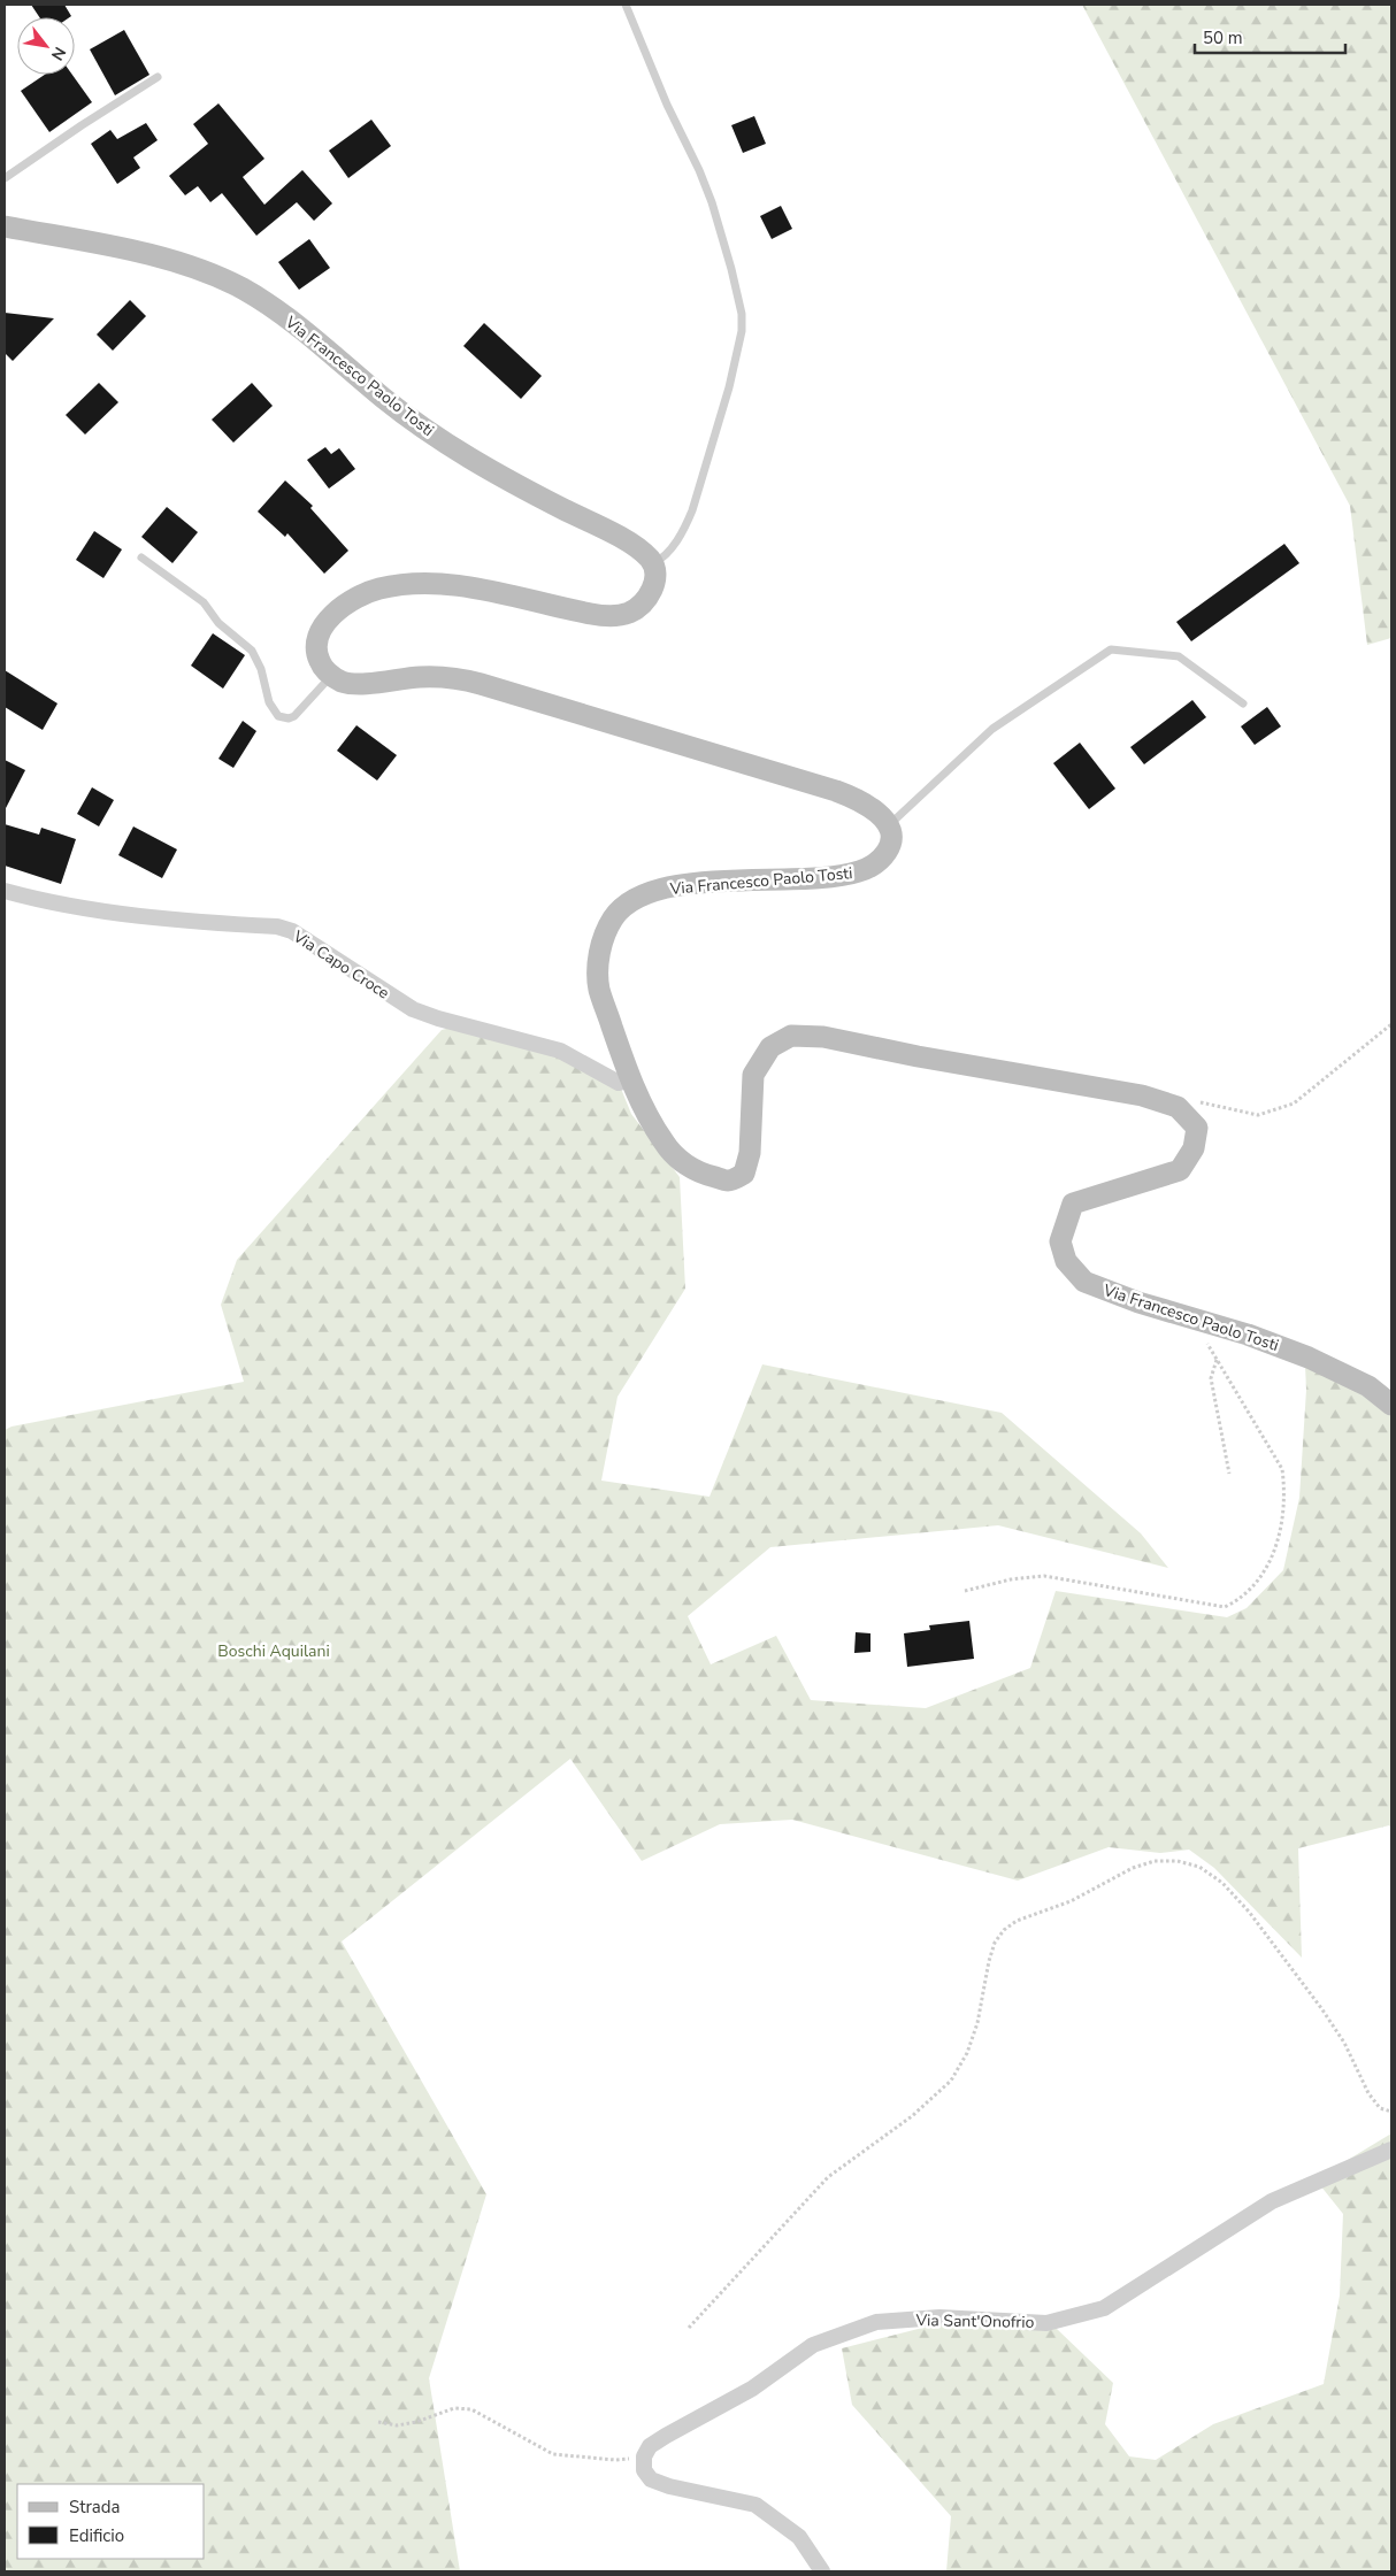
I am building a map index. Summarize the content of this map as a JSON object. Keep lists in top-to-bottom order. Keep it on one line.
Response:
{"streets":{"main road":["Via Francesco Paolo Tosti"],"street":["Via Capo Croce","Via Sant'Onofrio"]},"crossings":[["Via Francesco Paolo Tosti","Via Capo Croce"]],"parks":["Boschi Aquilani"],"legend":["Strada","Edificio"],"scale_bar":"50 m","north":"bottom right"}
